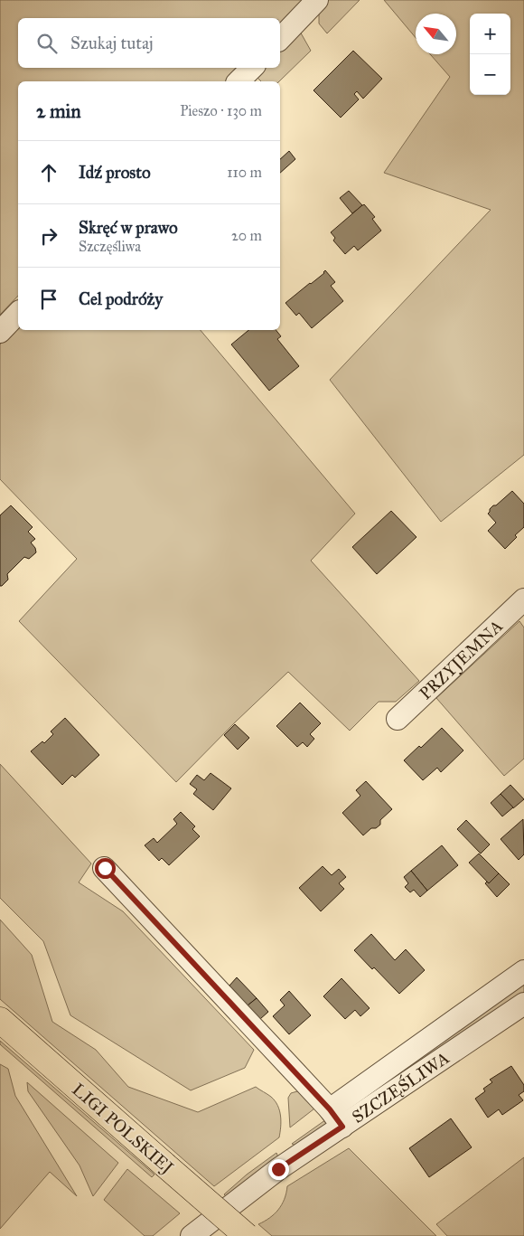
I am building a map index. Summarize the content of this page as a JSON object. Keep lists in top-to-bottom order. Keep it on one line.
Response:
{"streets":{"main road":["LIGI POLSKIEJ"],"street":["PRZYJEMNA","SZCZĘŚLIWA"]},"north":"top left","page":{"map_buttons":["+","−"],"search":"Szukaj tutaj","heading":["2 min","Pieszo · 130 m"],"list":[["Idź prosto","110 m"],["Skręć w prawo","Szczęśliwa","20 m"],"Cel podróży"]}}
